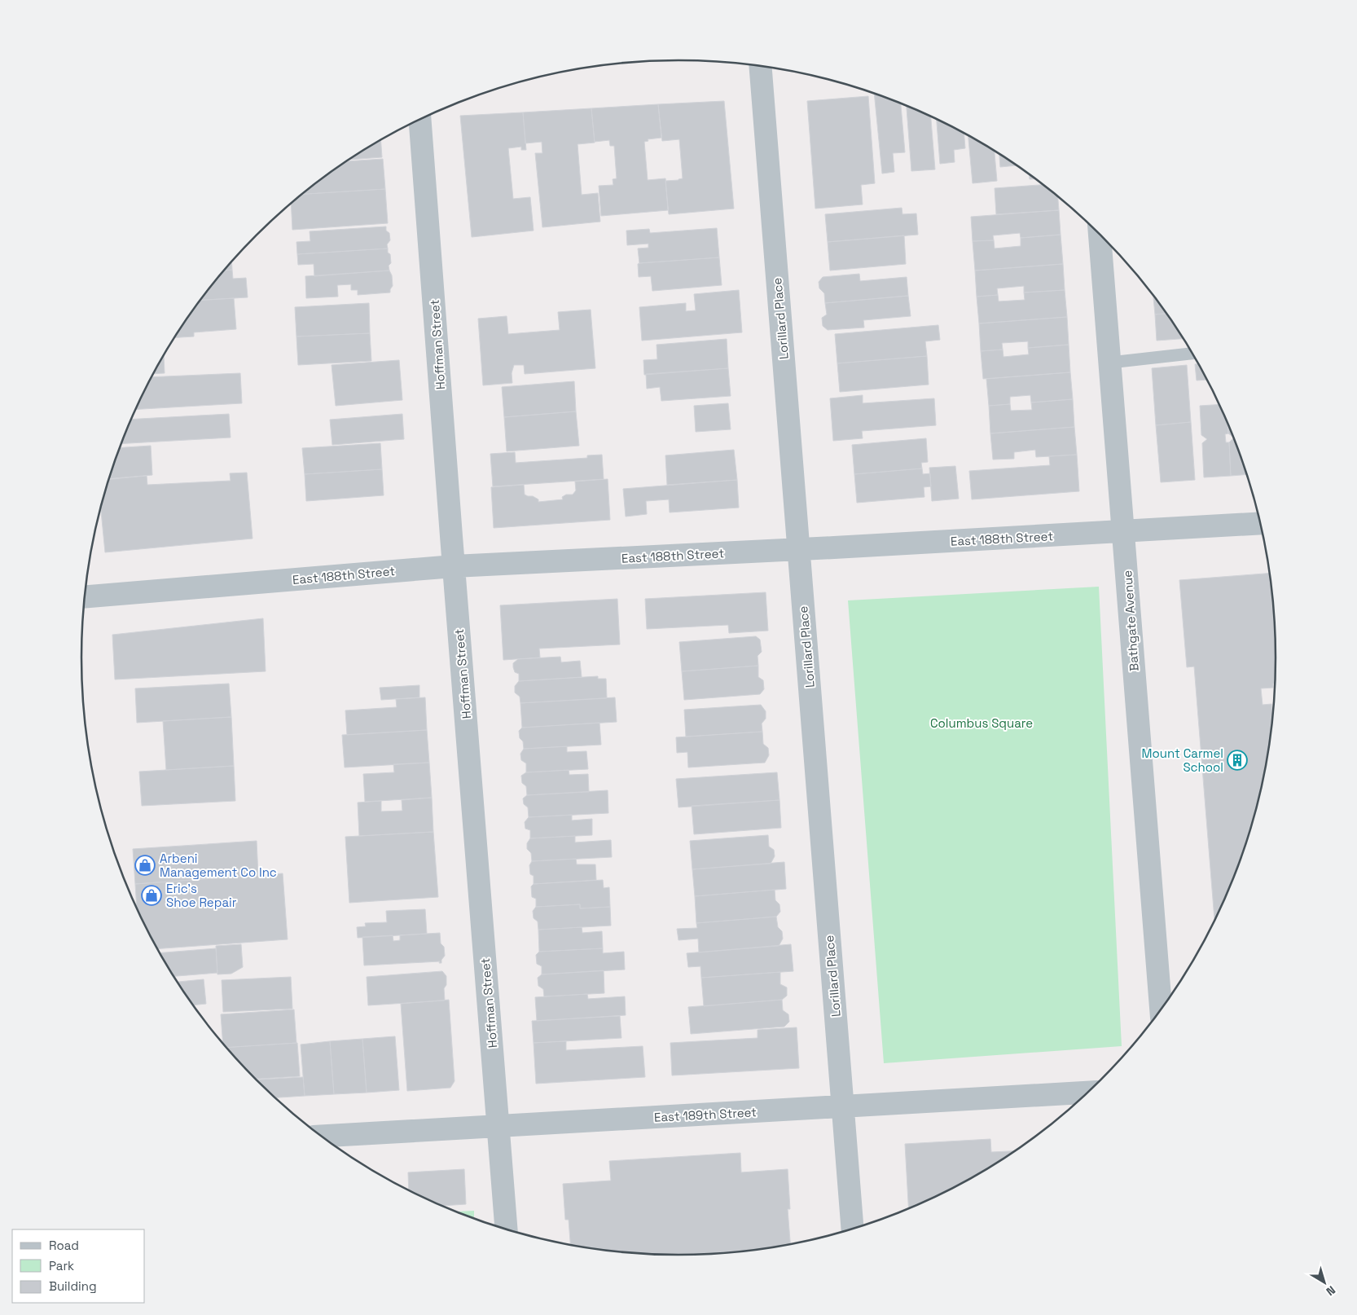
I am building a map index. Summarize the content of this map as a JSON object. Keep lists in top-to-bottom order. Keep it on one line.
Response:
{"streets":{"street":["Lorillard Place","Hoffman Street","East 188th Street","Bathgate Avenue","East 189th Street"]},"crossings":[["Lorillard Place","East 188th Street"],["Lorillard Place","East 189th Street"],["Hoffman Street","East 188th Street"],["Hoffman Street","East 189th Street"],["East 188th Street","Bathgate Avenue"]],"parks":["Columbus Square"],"places":{"building":["Mount Carmel School"],"shop":["Arbeni Management Co Inc","Eric's Shoe Repair"]},"legend":["Road","Park","Building"],"north":"bottom right"}
